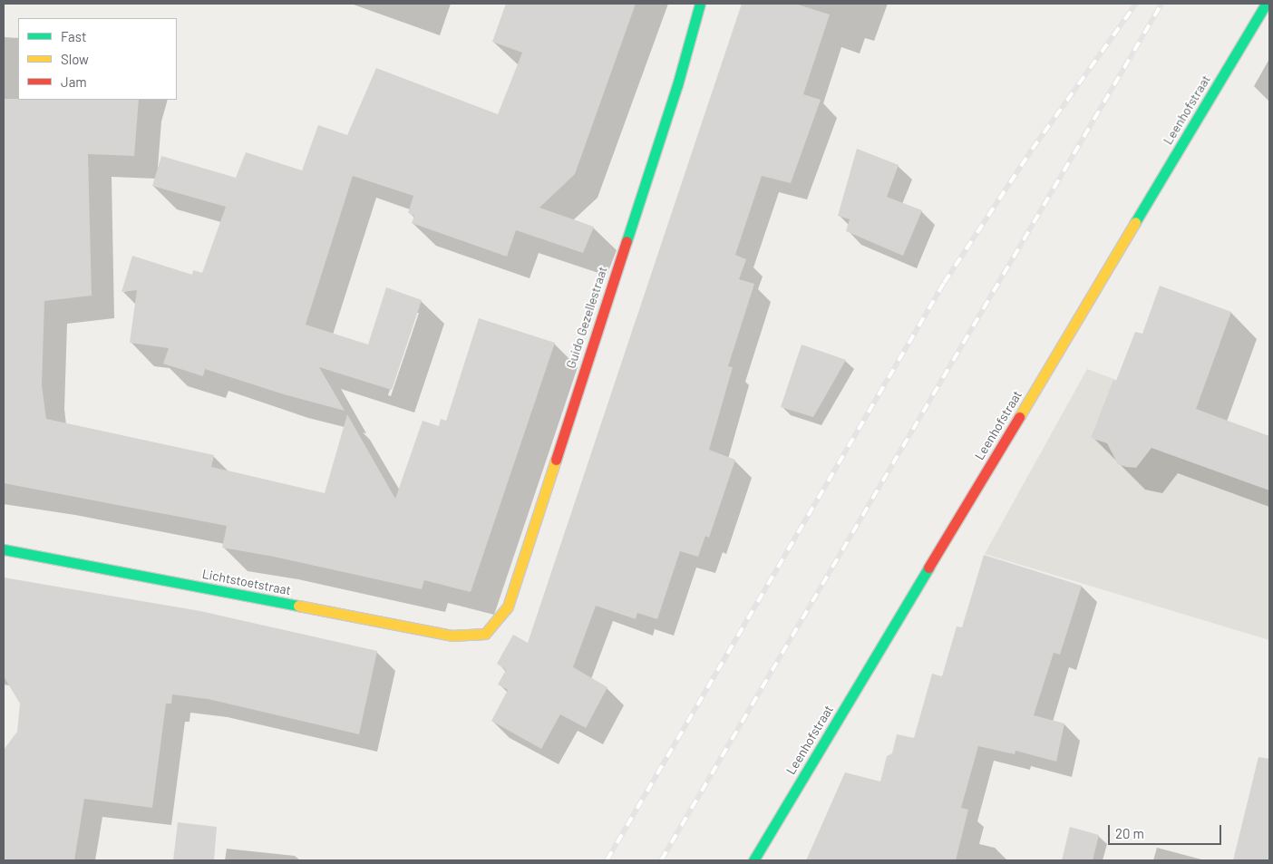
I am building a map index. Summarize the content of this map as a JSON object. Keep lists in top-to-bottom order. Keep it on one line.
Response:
{"streets":{"street":["Leenhofstraat","Guido Gezellestraat","Lichtstoetstraat"]},"crossings":[["Guido Gezellestraat","Lichtstoetstraat"]],"legend":["Fast","Slow","Jam"],"scale_bar":"20 m"}
